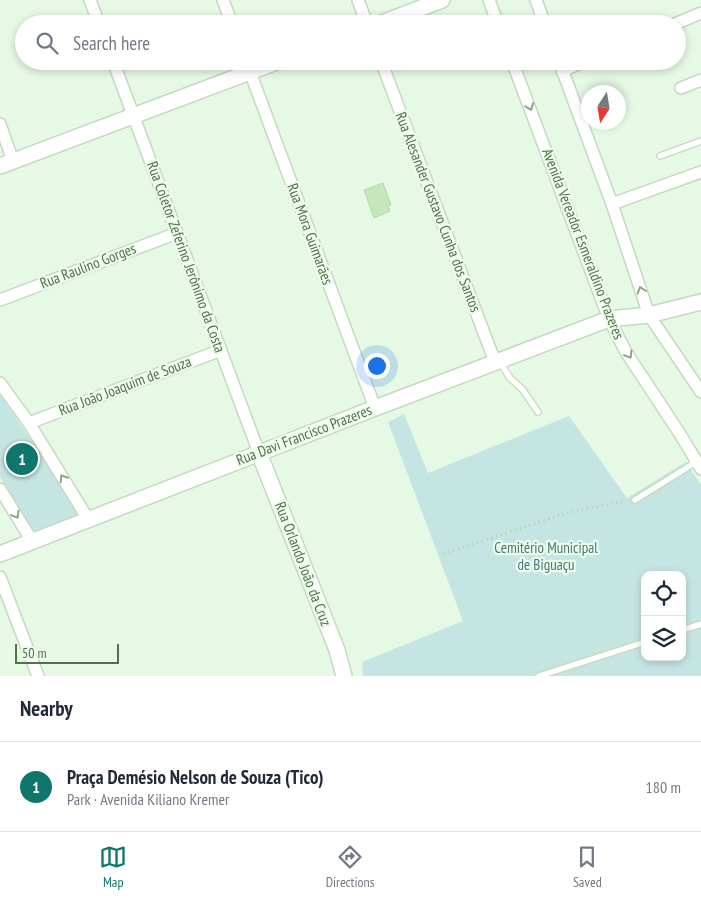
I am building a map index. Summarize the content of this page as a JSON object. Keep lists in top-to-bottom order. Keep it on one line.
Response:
{"streets":{"street":["Rua Alesander Gustavo Cunha dos Santos","Rua Mora Guimarães","Avenida Vereador Esmeraldino Prazeres","Rua Coletor Zeferino Jerônimo da Costa","Rua Raulino Gorges","Rua João Joaquim de Souza","Rua Davi Francisco Prazeres","Rua Orlando João da Cruz"]},"crossings":[["Rua Alesander Gustavo Cunha dos Santos","Rua Davi Francisco Prazeres"],["Rua Mora Guimarães","Rua Davi Francisco Prazeres"],["Avenida Vereador Esmeraldino Prazeres","Rua Davi Francisco Prazeres"],["Rua Coletor Zeferino Jerônimo da Costa","Rua Raulino Gorges"],["Rua Coletor Zeferino Jerônimo da Costa","Rua João Joaquim de Souza"],["Rua Coletor Zeferino Jerônimo da Costa","Rua Davi Francisco Prazeres"],["Rua Coletor Zeferino Jerônimo da Costa","Rua Orlando João da Cruz"],["Rua Davi Francisco Prazeres","Rua Orlando João da Cruz"]],"parks":["Cemitério Municipal de Biguaçu"],"scale_bar":"50 m","north":"bottom","page":{"search":"Search here","pins":"1","scale":"50 m","heading":"Nearby","list":[{"mark":"1","name":"Praça Demésio Nelson de Souza (Tico)","note":"Park · Avenida Kiliano Kremer","value":"180 m"}],"nav":["Map","Directions","Saved"]}}
